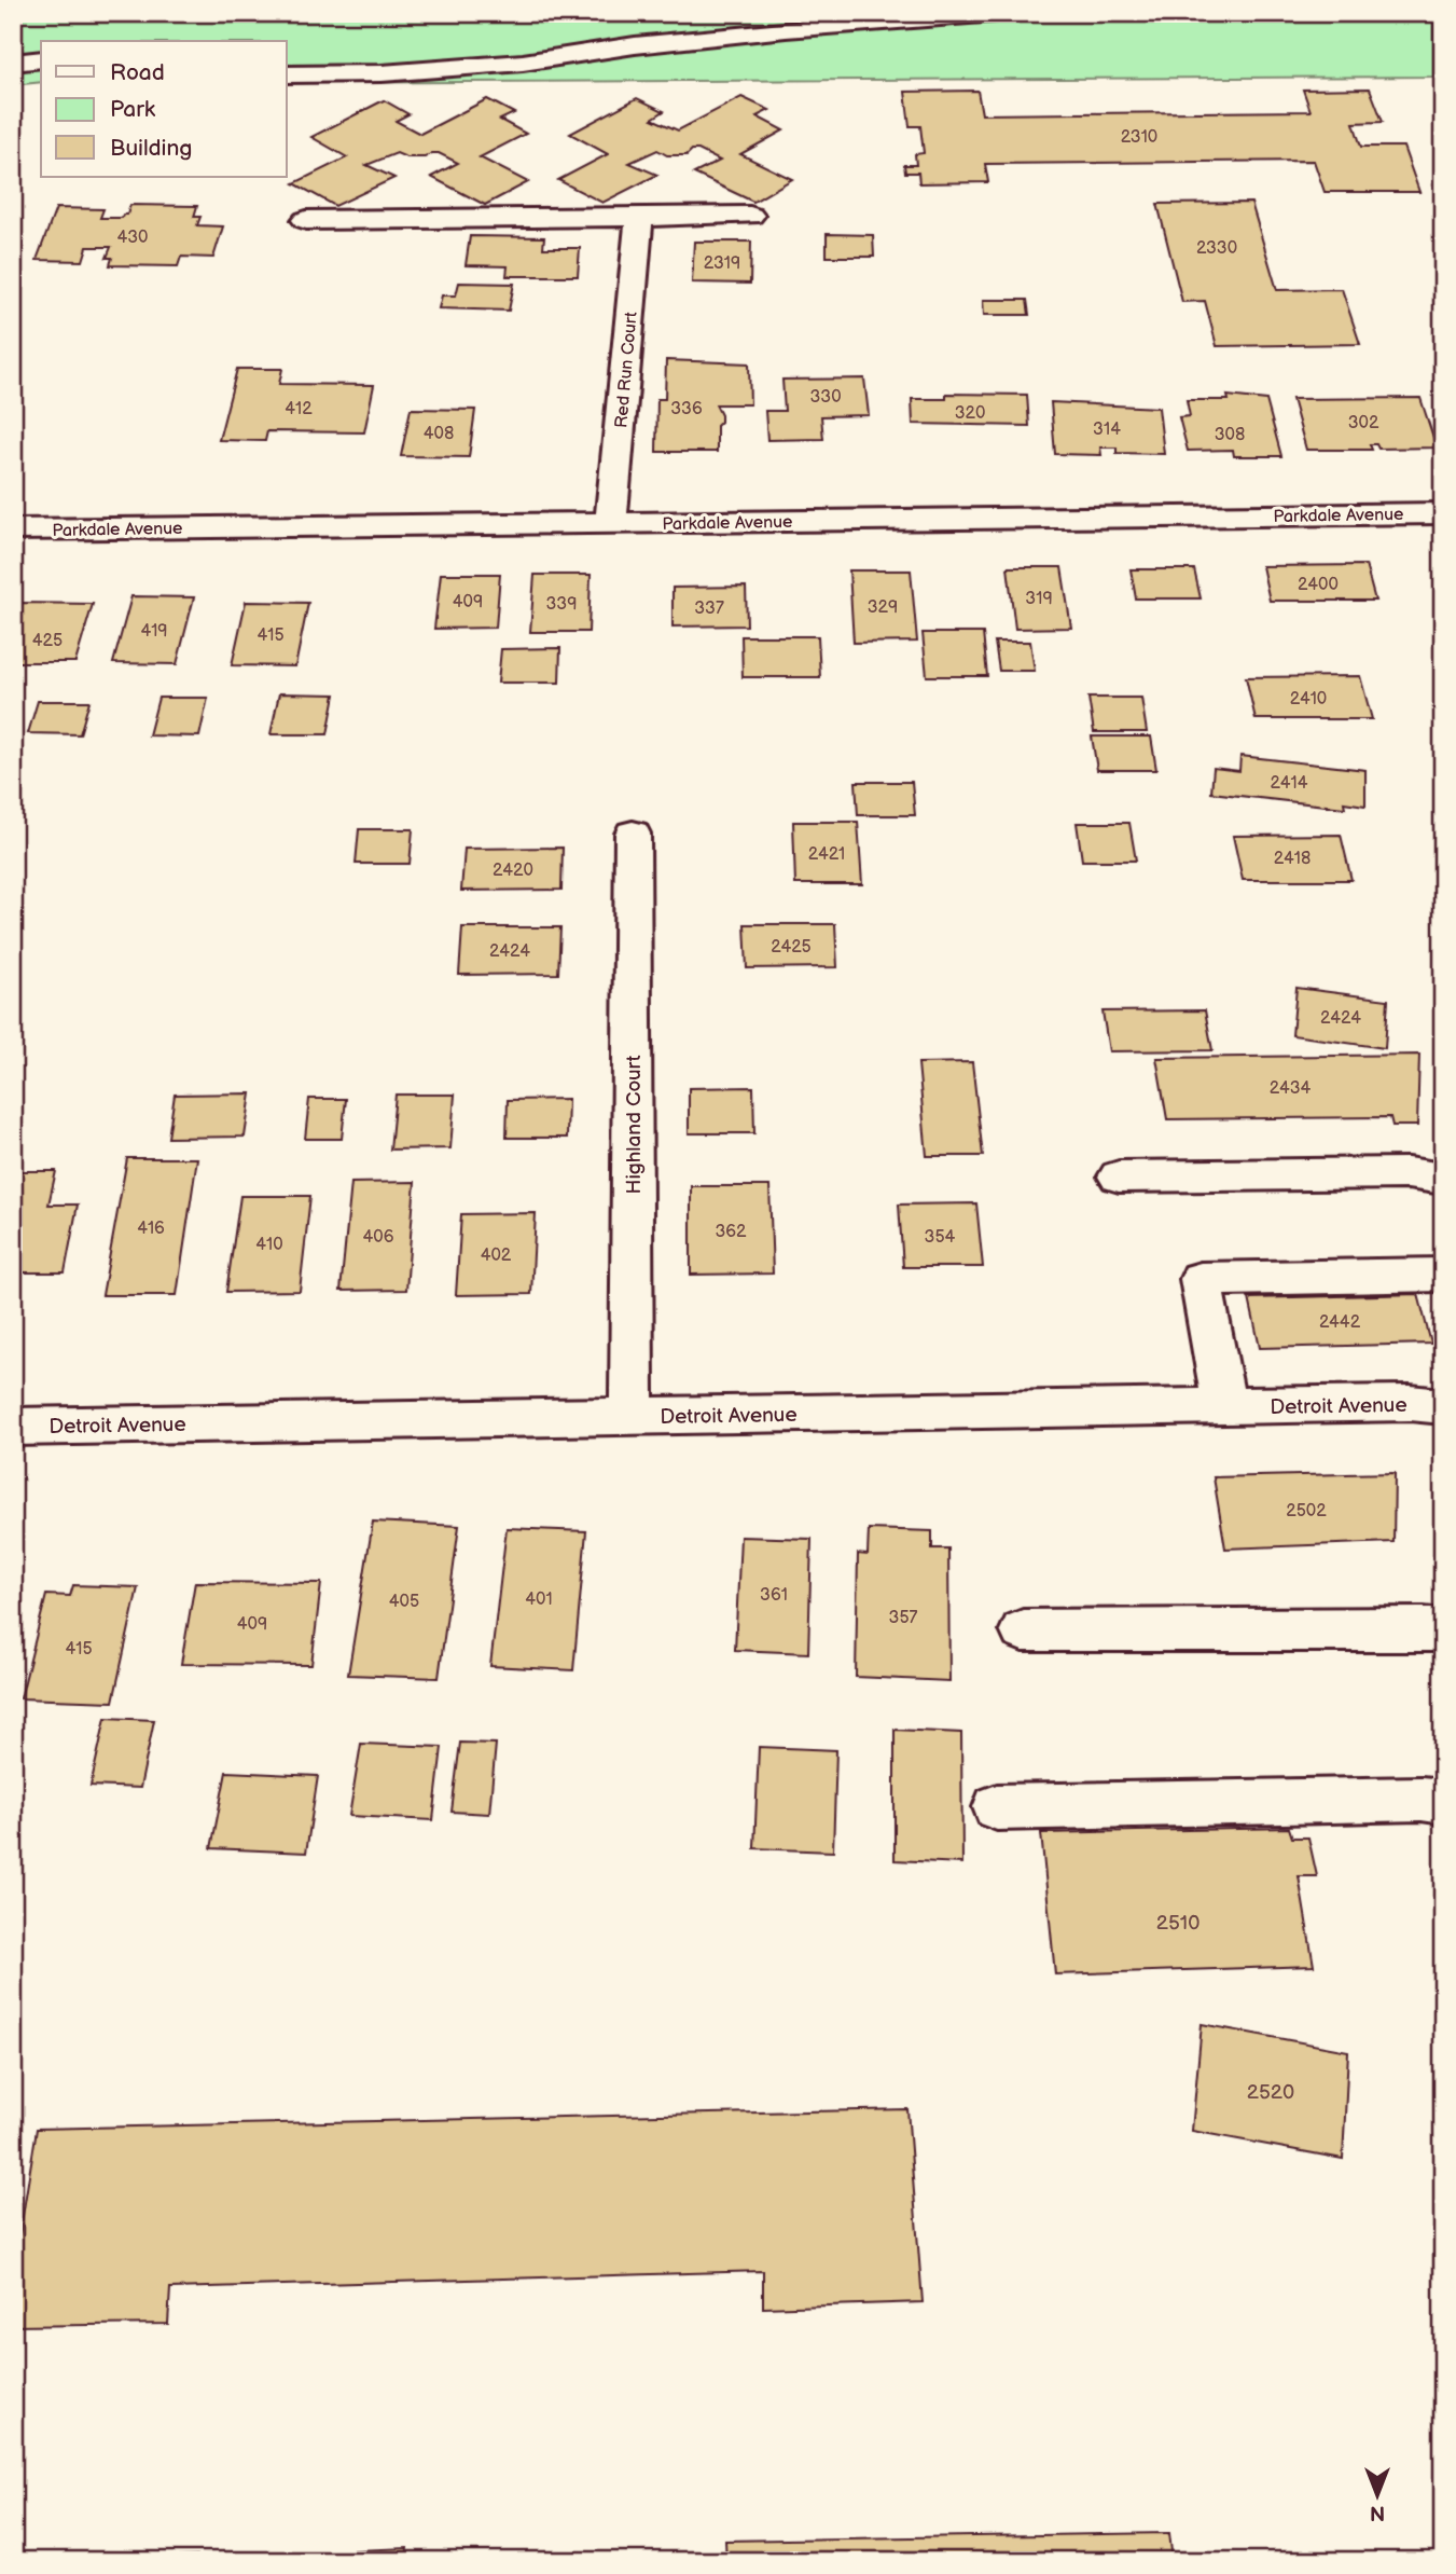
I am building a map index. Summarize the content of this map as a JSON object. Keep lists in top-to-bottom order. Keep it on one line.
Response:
{"streets":{"street":["Red Run Court","Parkdale Avenue","Highland Court","Detroit Avenue"]},"crossings":[["Red Run Court","Parkdale Avenue"],["Highland Court","Detroit Avenue"]],"house_numbers":["2310","430","2330","2319","330","412","336","320","302","314","408","308","2400","319","409","339","329","337","419","415","425","2410","2414","2421","2418","2420","2425","2424","2424","2434","416","362","406","354","410","402","2442","2502","361","401","405","357","409","415","2510","2520"],"legend":["Road","Park","Building"],"north":"bottom"}
